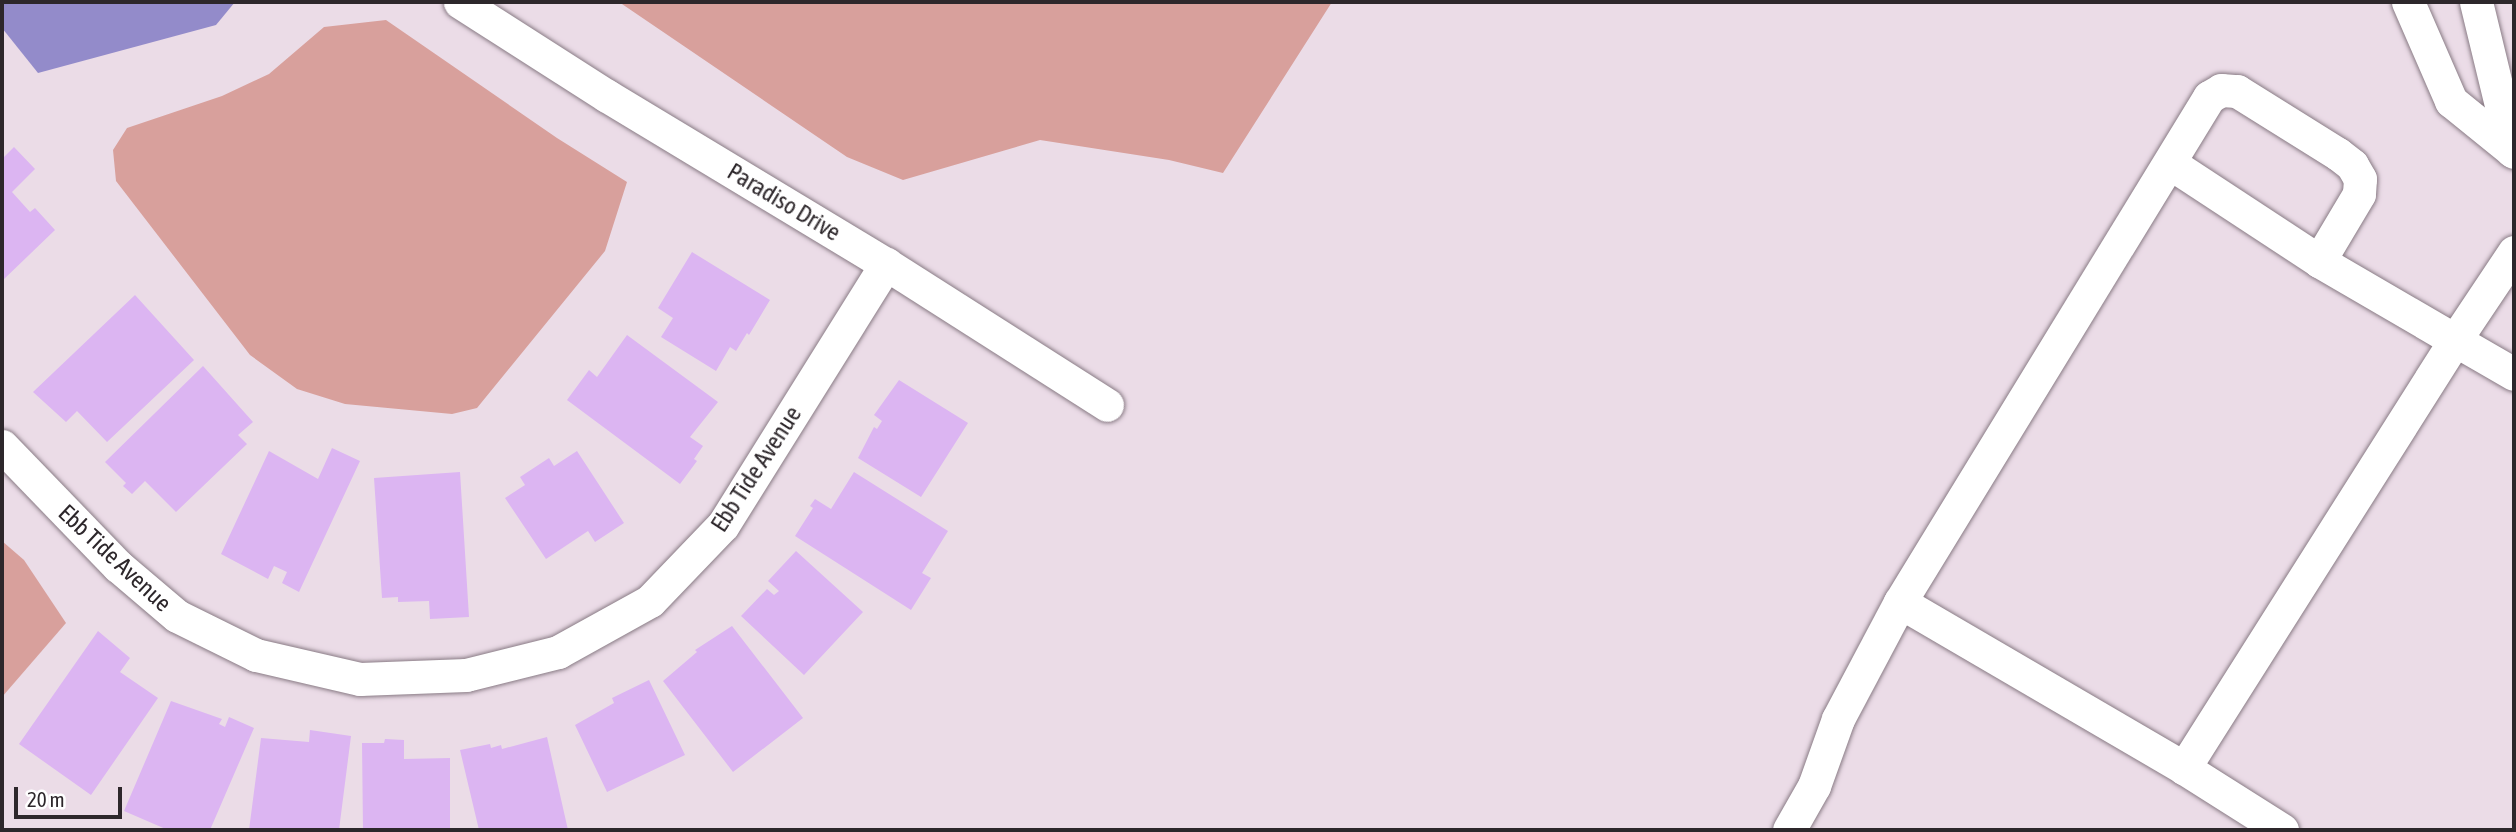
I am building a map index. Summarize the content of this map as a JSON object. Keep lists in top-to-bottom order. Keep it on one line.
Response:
{"streets":{"street":["Paradiso Drive","Ebb Tide Avenue"]},"crossings":[["Paradiso Drive","Ebb Tide Avenue"]],"scale_bar":"20 m"}
